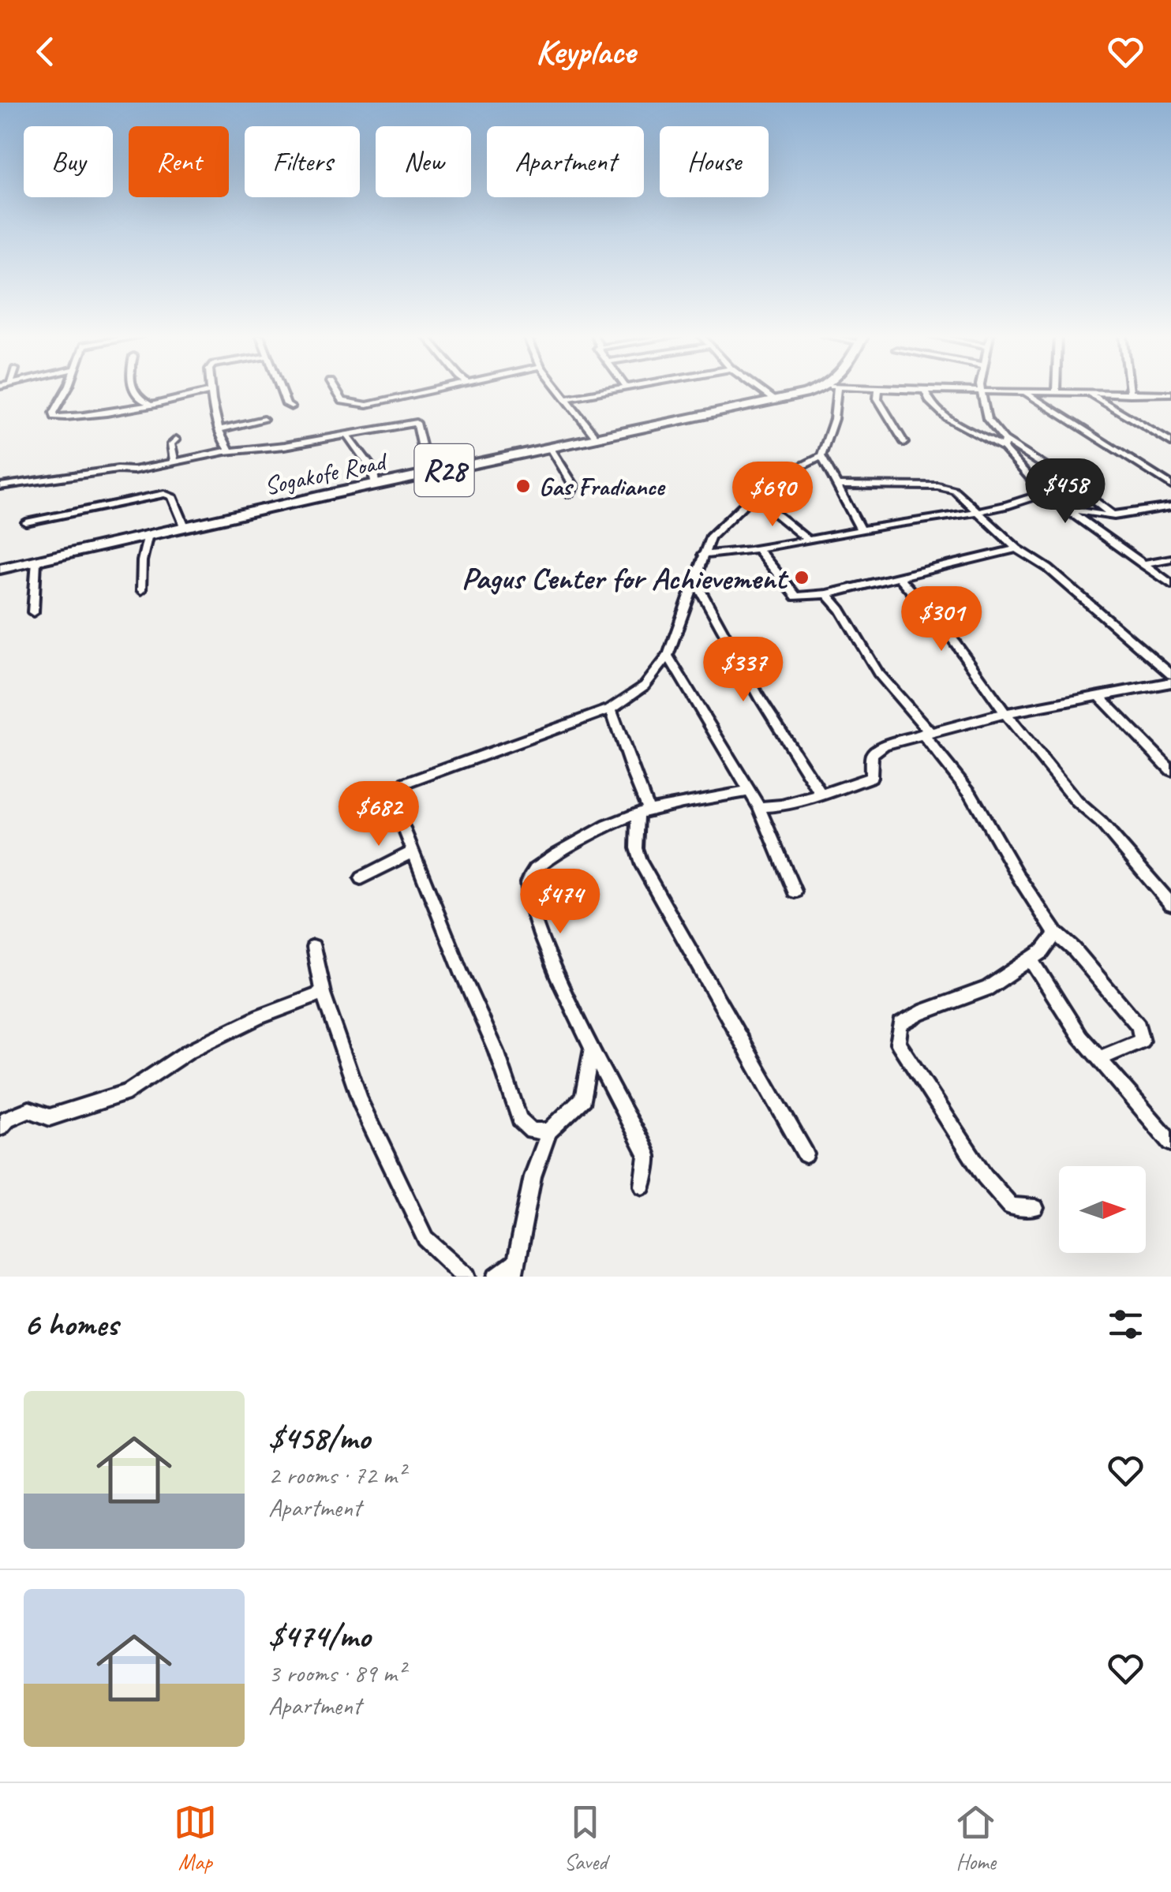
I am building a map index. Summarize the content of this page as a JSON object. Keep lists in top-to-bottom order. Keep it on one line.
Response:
{"streets":{"main road":["R28","Sogakofe Road"]},"places":["Gas Fradiance","Pagus Center for Achievement"],"north":"right","page":{"header":"Keyplace","chip":["Buy","Rent","Filters","New","Apartment","House"],"price":["$458","$690","$301","$337","$682","$474"],"heading":"6 homes","list":[{"name":"$458/mo","note":"2 rooms · 72 m² · Apartment"},{"name":"$474/mo","note":"3 rooms · 89 m² · Apartment"}],"tabs":["Map","Saved","Home"]}}
